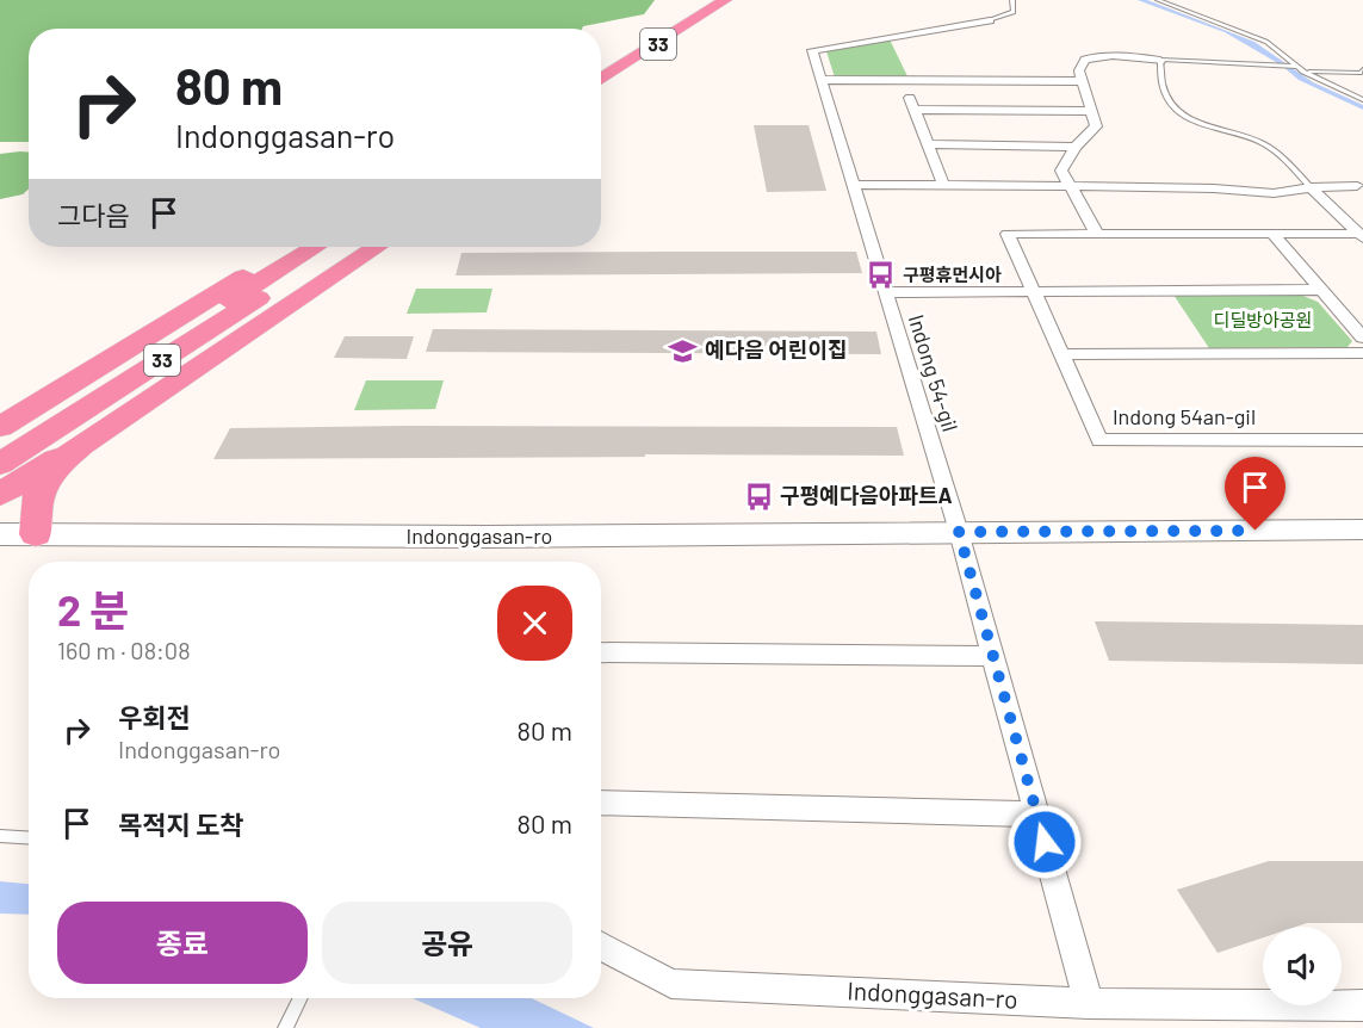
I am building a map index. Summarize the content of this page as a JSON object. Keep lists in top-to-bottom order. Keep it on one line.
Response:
{"streets":{"highway":["33"],"main road":["Indonggasan-ro"],"street":["Indong 54-gil","Indong 54an-gil"]},"crossings":[["Indong 54-gil","Indonggasan-ro"]],"parks":["디딜방아공원"],"places":{"bus stop":["구평휴먼시아","구평예다음아파트A"],"school or university":["예다음 어린이집"]},"page":{"turn":["80 m","Indonggasan-ro"],"then":"그다음","heading":["2 분","160 m · 08:08"],"list":[{"name":"우회전","note":"Indonggasan-ro","value":"80 m"},{"name":"목적지 도착","value":"80 m"}],"buttons":["종료","공유"]}}
